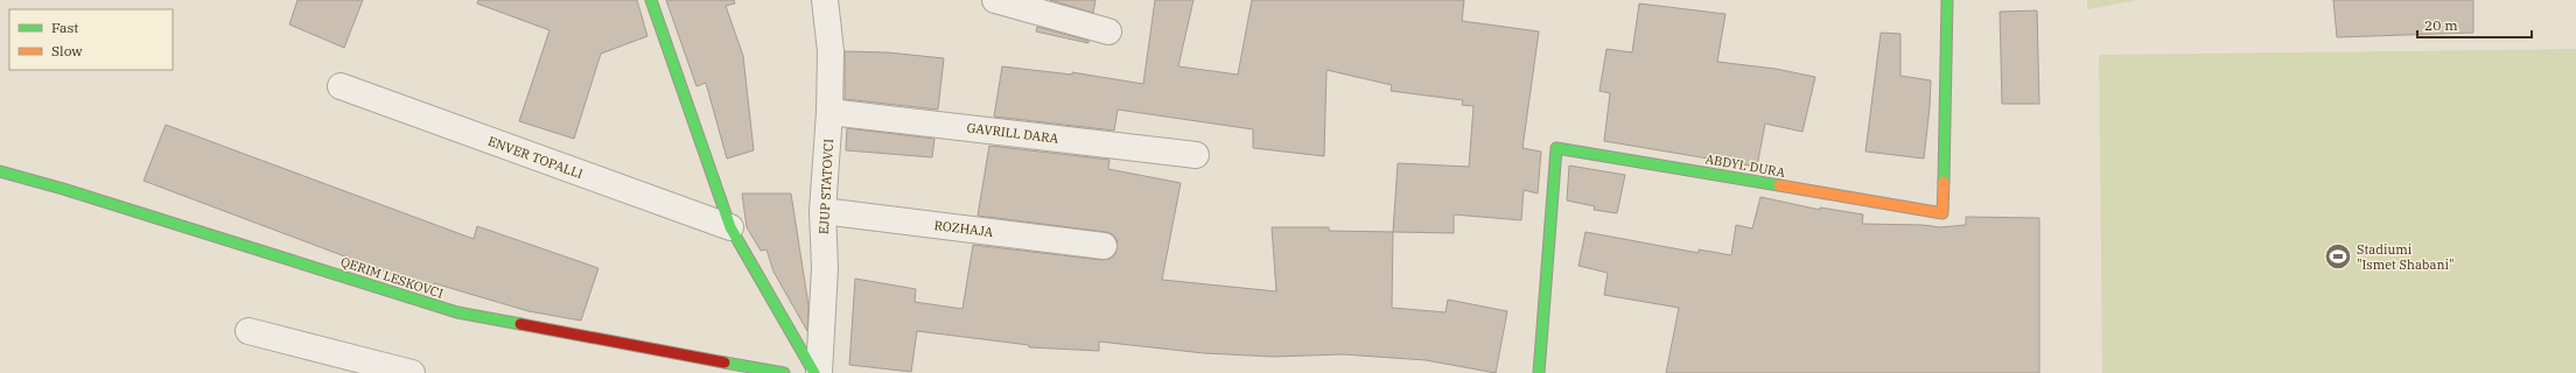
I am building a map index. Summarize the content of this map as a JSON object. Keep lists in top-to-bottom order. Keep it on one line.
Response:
{"streets":{"street":["GAVRILL DARA","ENVER TOPALLI","ABDYL DURA","EJUP STATOVCI","ROZHAJA","QERIM LESKOVCI"]},"crossings":[["GAVRILL DARA","EJUP STATOVCI"],["EJUP STATOVCI","ROZHAJA"]],"places":{"sports":["Stadiumi \"Ismet Shabani\""]},"legend":["Fast","Slow"],"scale_bar":"20 m"}
